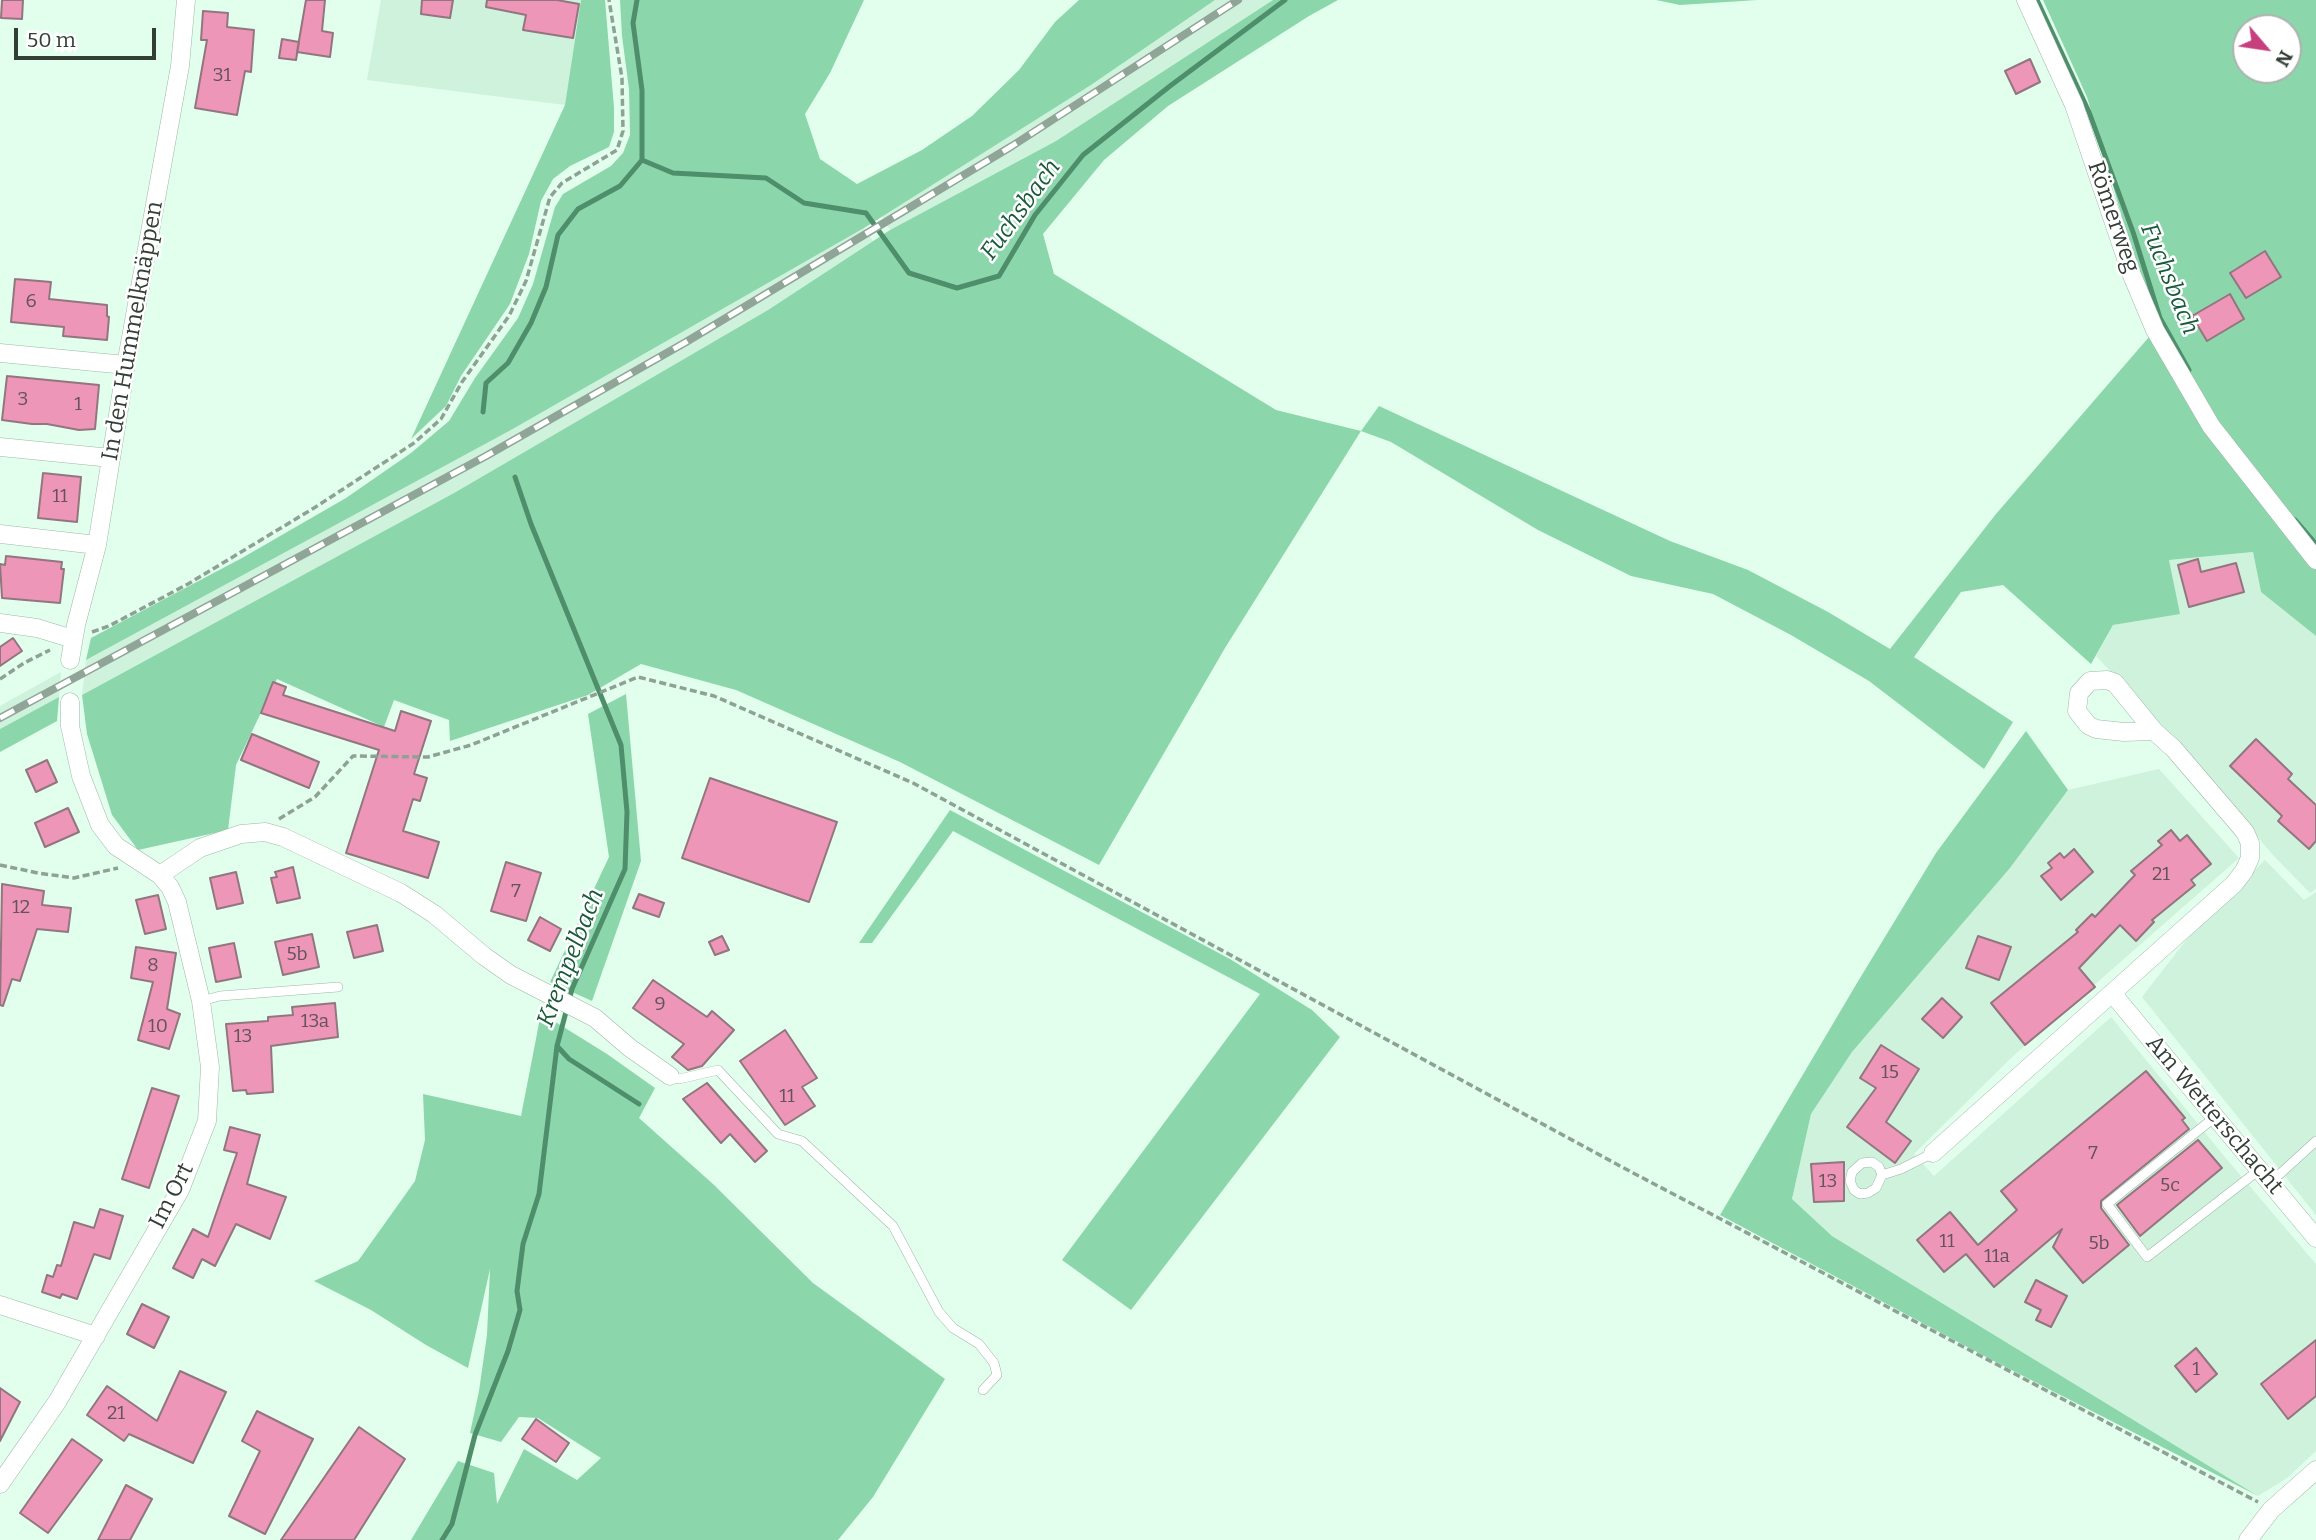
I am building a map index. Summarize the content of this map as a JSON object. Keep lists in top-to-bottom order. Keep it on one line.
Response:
{"streets":{"street":["Römerweg","In den Hummelknäppen","Am Wetterschacht","Im Ort"]},"water":["Fuchsbach","Krempelbach"],"house_numbers":["31","6","3","1","11","21","7","12","5b","8","9","13a","10","13","15","11","7","13","5c","11","5b","11a","1","21"],"scale_bar":"50 m","north":"bottom right"}
